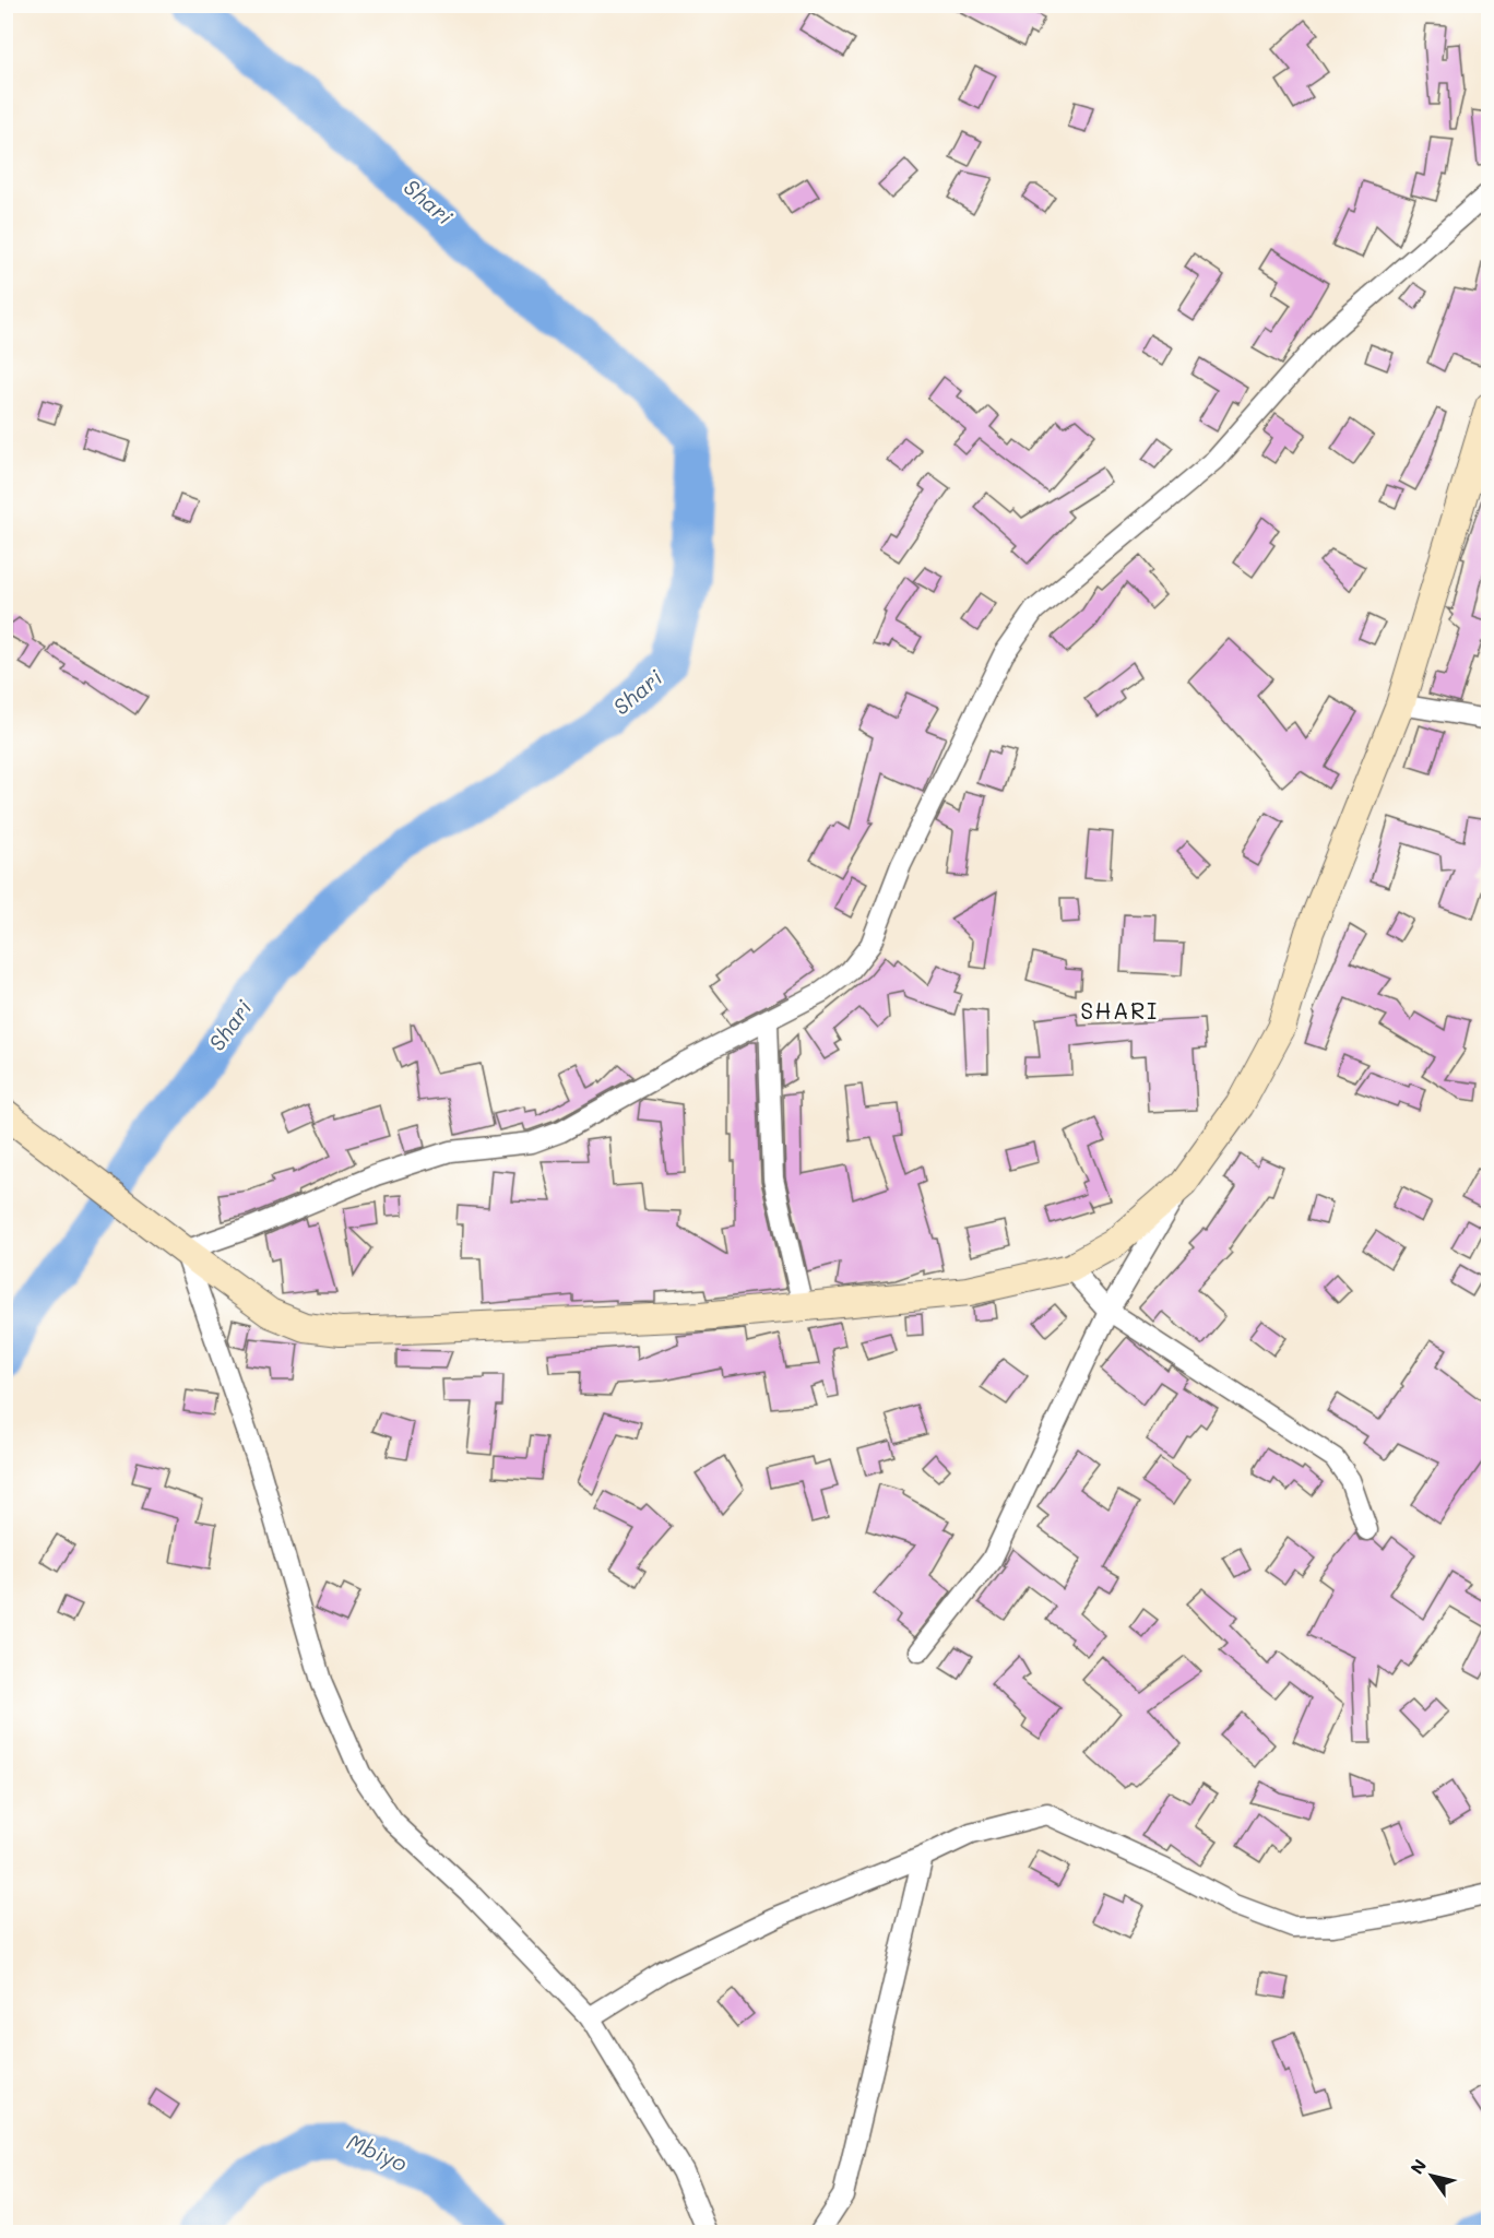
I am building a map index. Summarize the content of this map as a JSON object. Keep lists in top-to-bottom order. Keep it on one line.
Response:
{"districts":["SHARI"],"water":["Shari","Mbiyo"],"north":"top left"}
